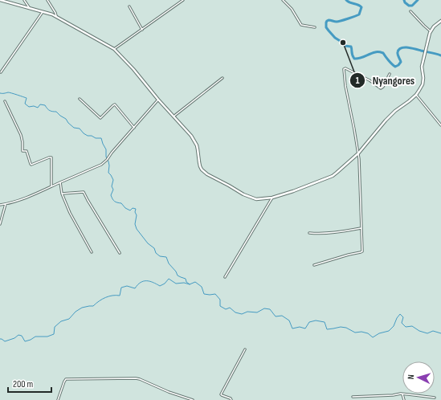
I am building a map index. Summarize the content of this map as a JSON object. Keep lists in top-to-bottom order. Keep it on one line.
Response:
{"places":["Nyangores"],"scale_bar":"200 m","north":"left"}
